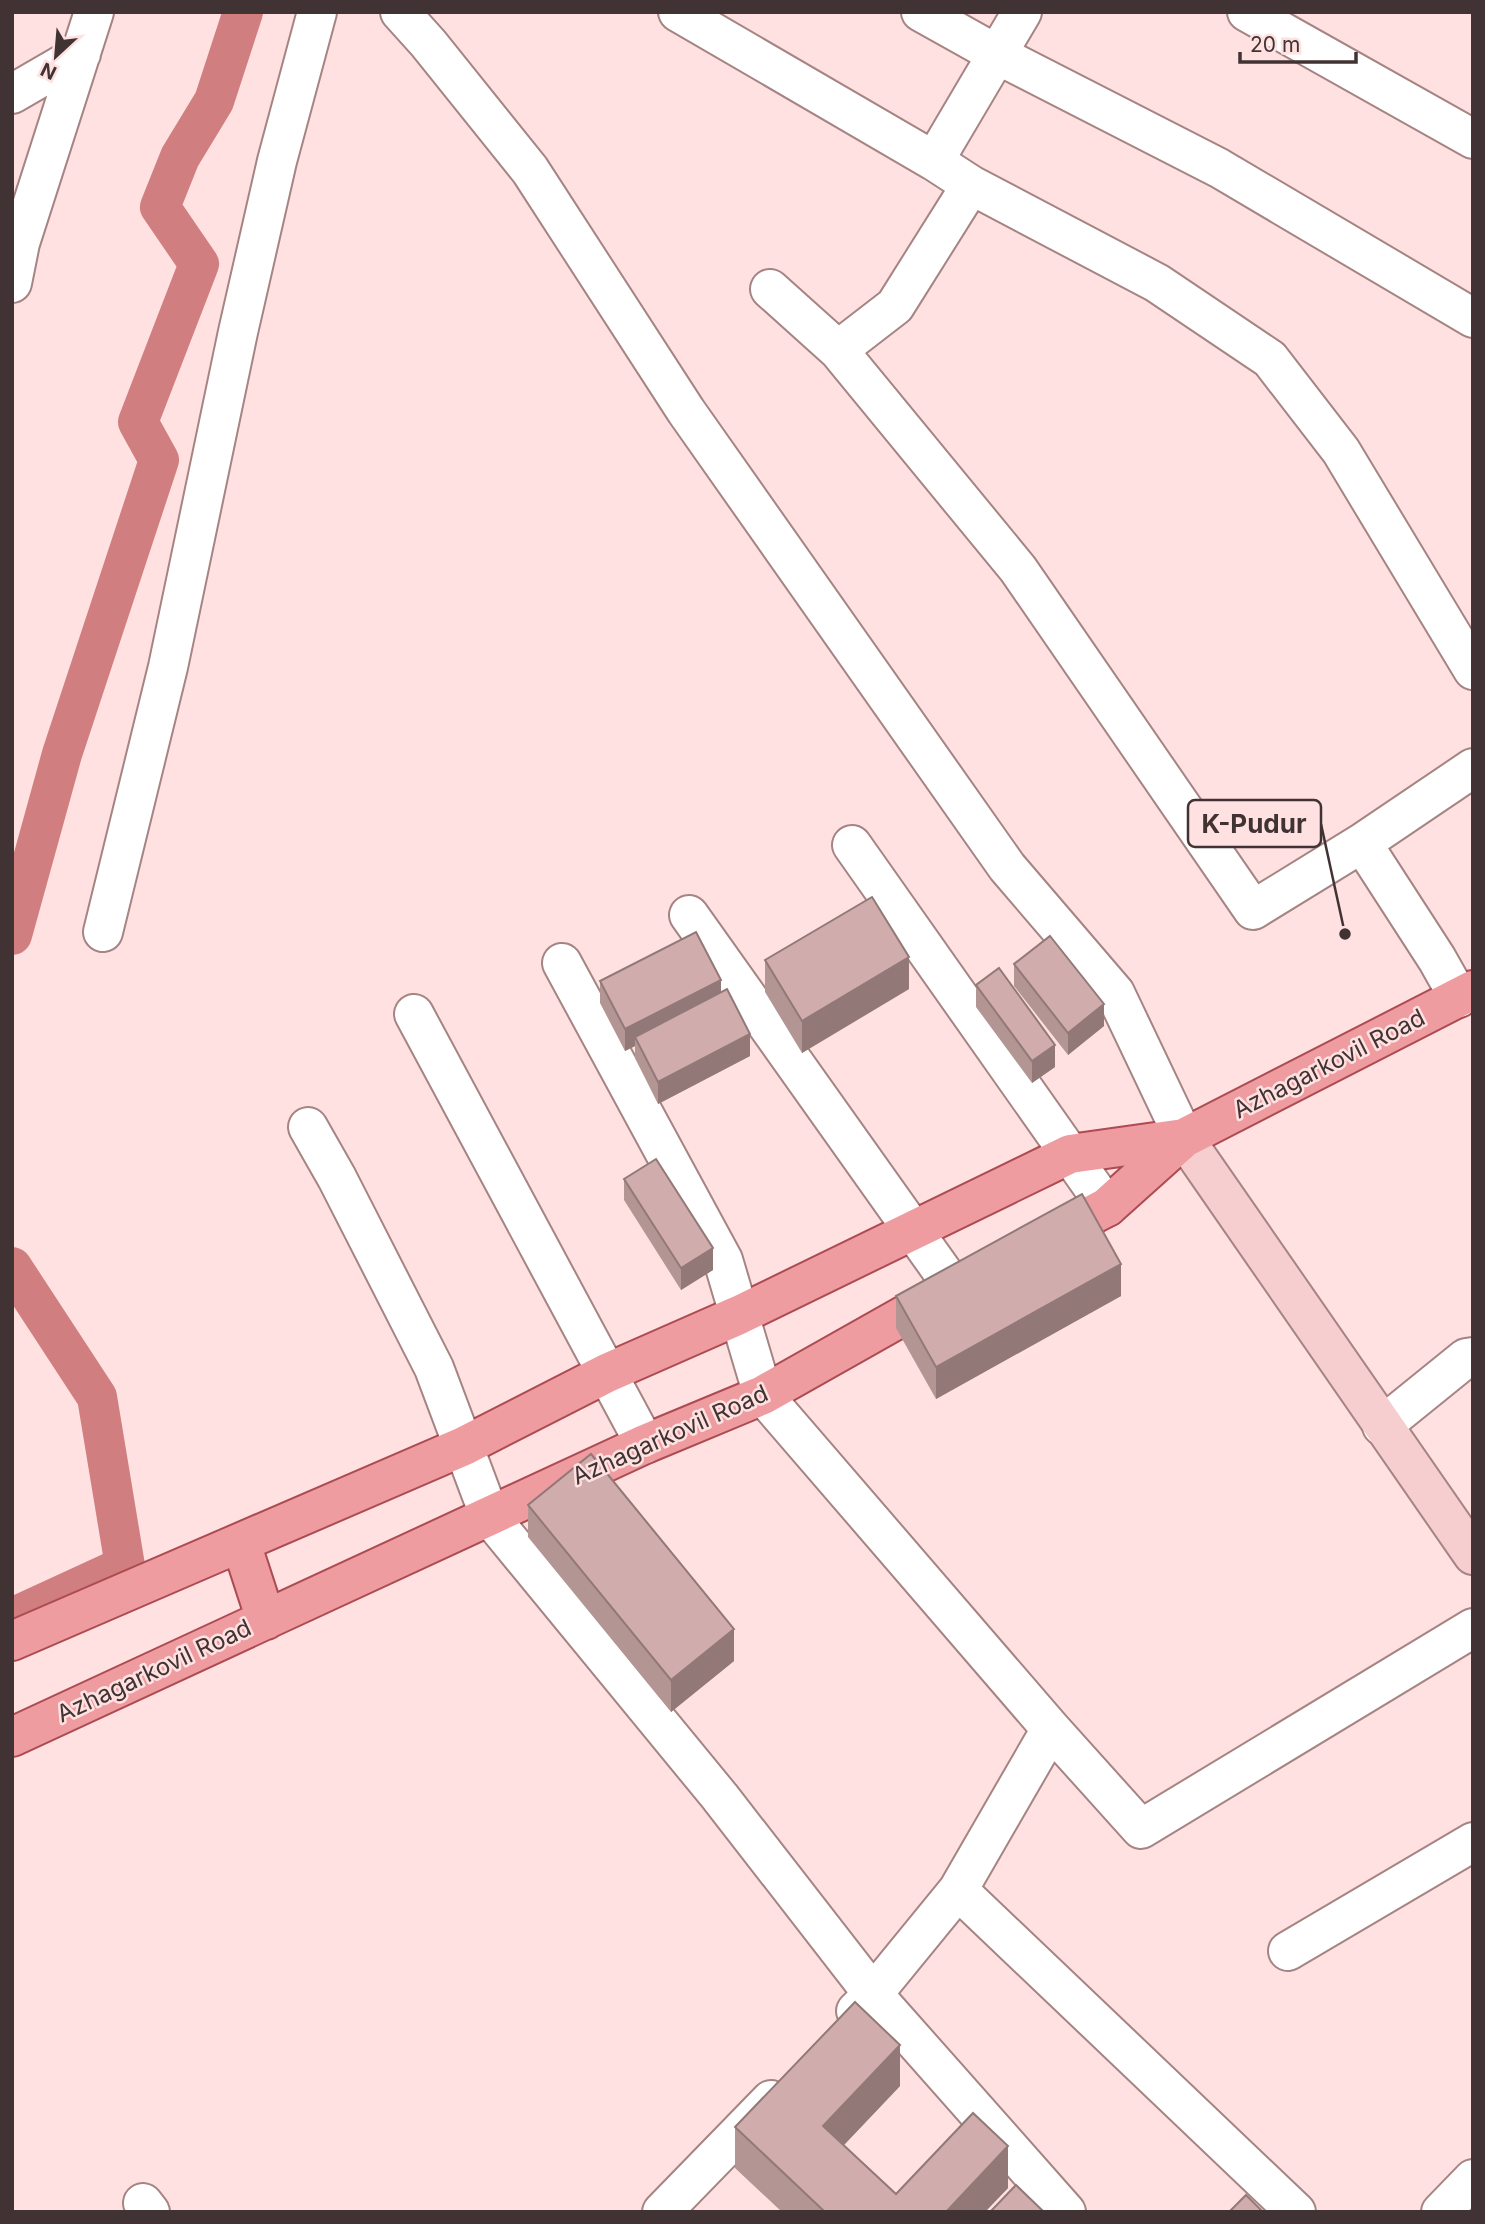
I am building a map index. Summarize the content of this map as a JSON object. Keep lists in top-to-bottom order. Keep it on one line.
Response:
{"streets":{"main road":["Azhagarkovil Road"]},"places":["K-Pudur"],"scale_bar":"20 m","north":"bottom left"}
